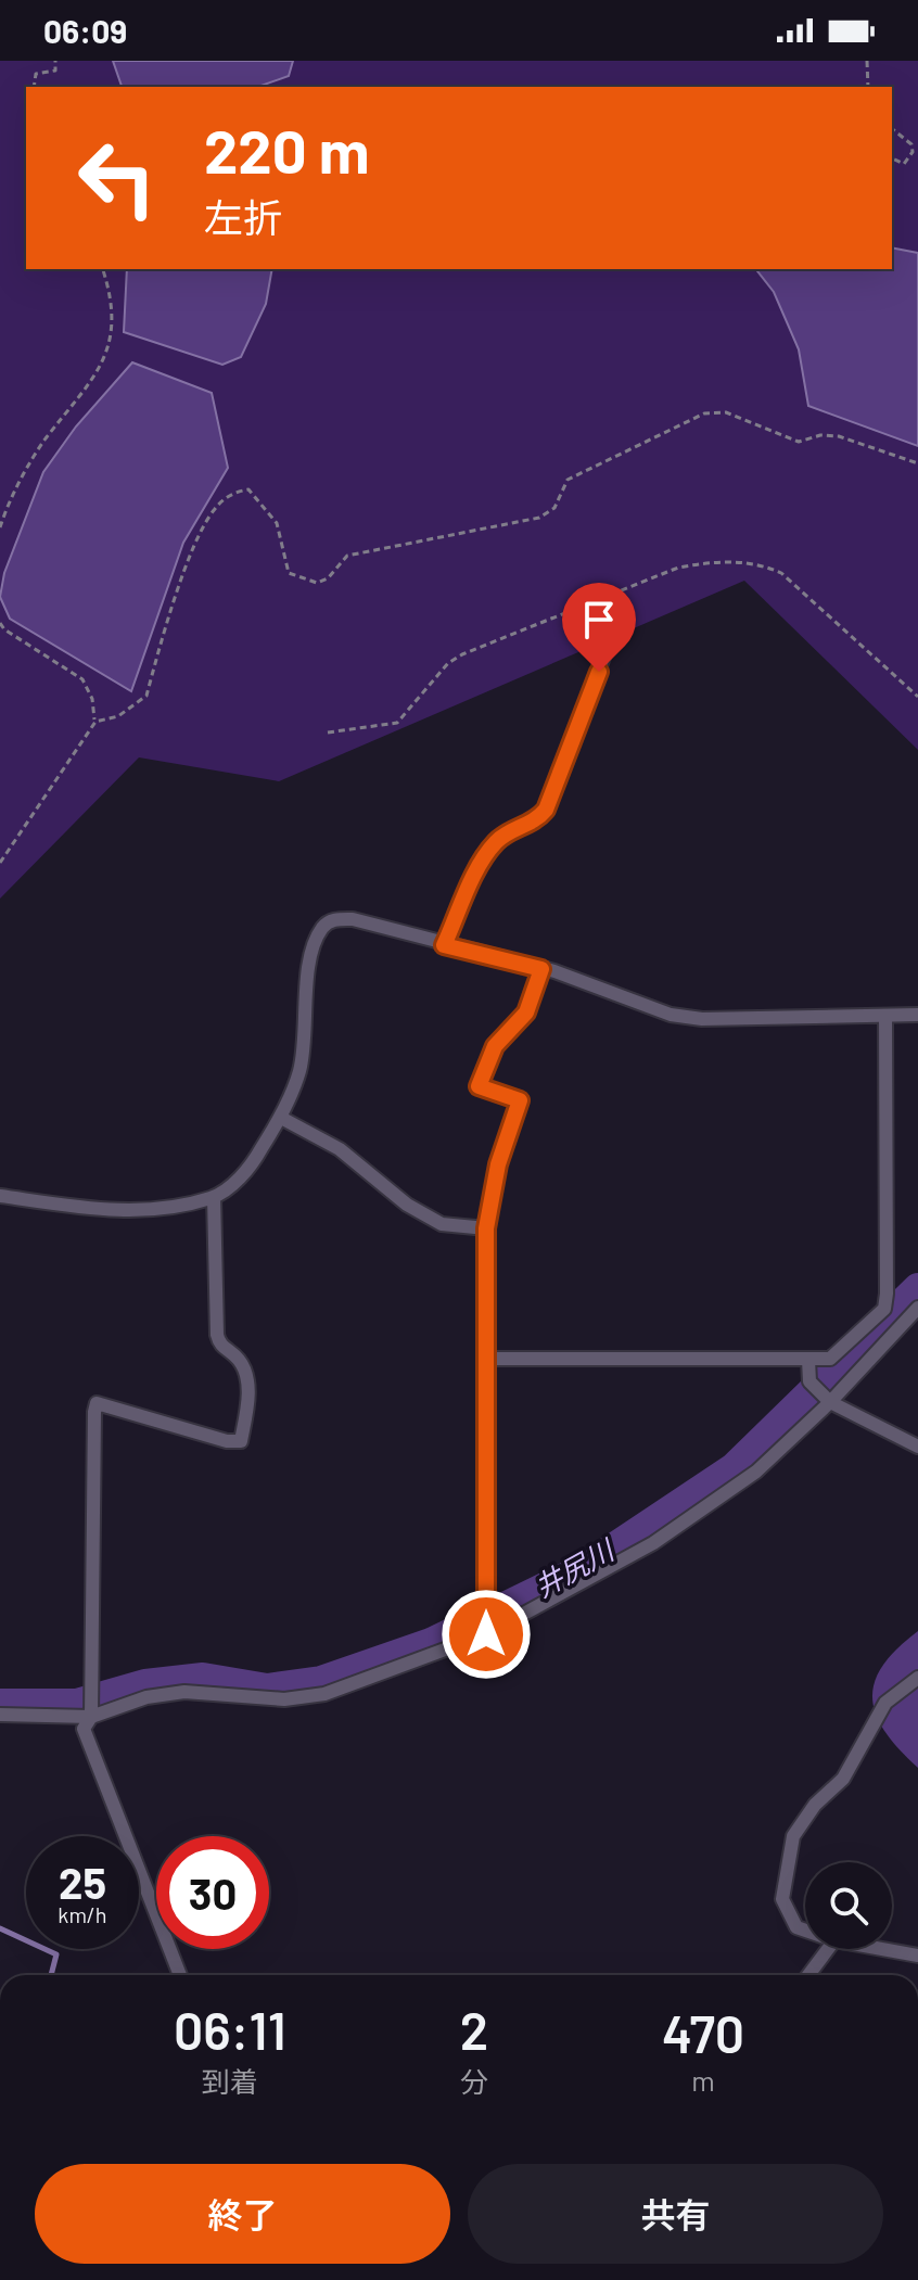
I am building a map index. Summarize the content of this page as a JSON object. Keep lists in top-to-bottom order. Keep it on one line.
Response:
{"water":["井尻川"],"page":{"status":"06:09","turn":["220 m","左折"],"speed":"25 km/h","limit":"30","eta":["06:11","到着","2","分","470","m"],"buttons":["終了","共有"]}}
